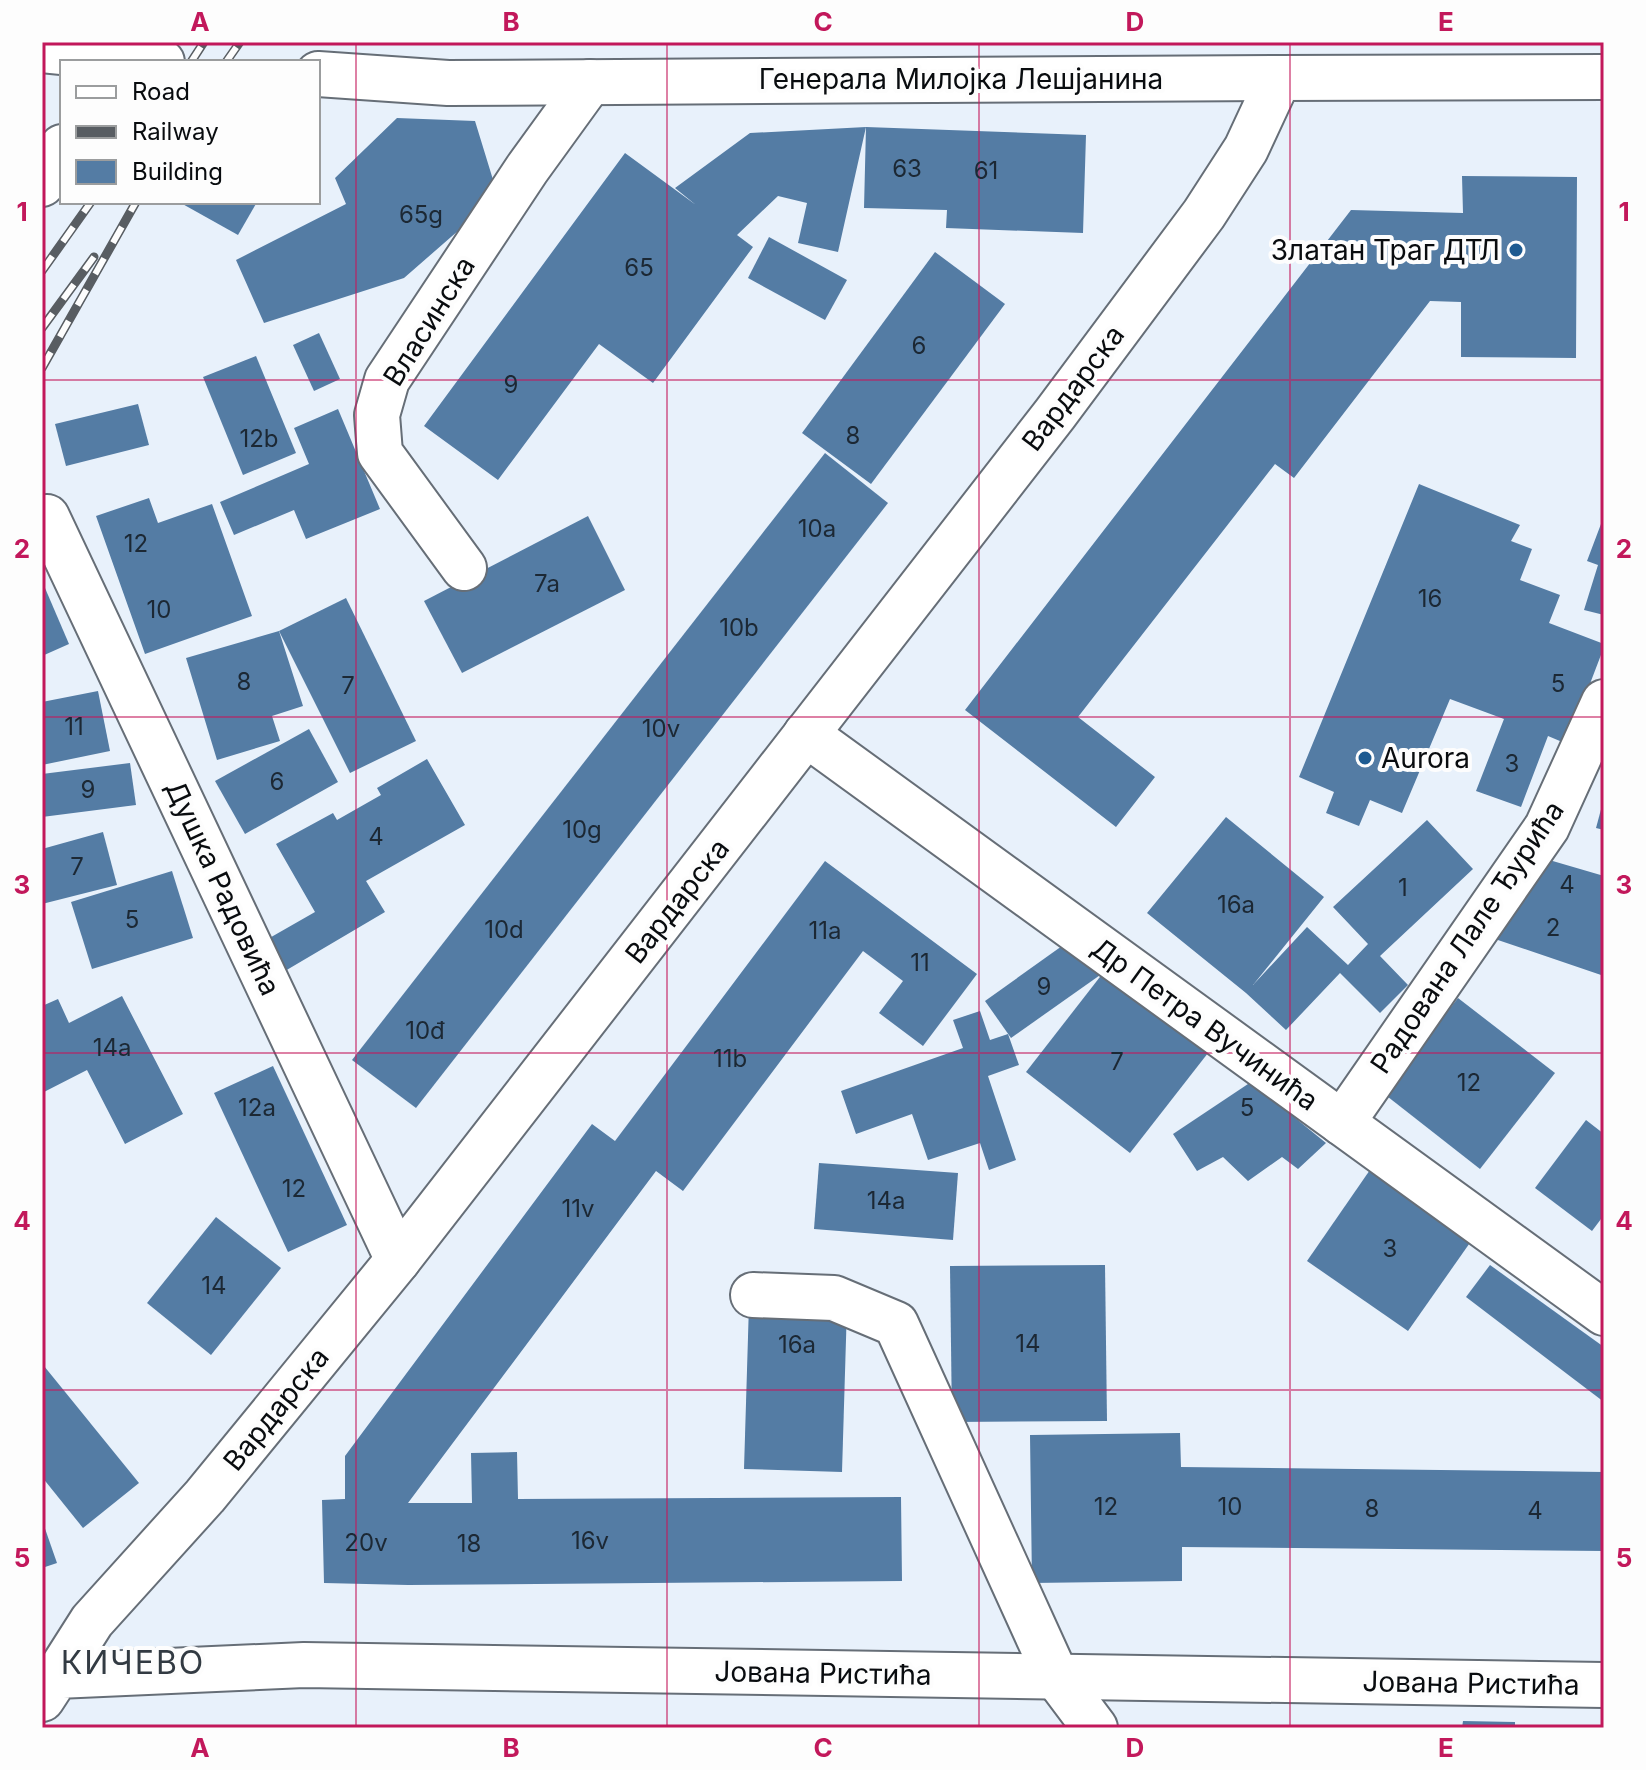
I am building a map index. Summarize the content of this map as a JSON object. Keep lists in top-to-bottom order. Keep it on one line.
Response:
{"streets":{"street":["Генерала Милојка Лешјанина","Власинска","Вардарска","Душка Радовића","Радована Лале Ђурића","Др Петра Вучинића","Јована Ристића"]},"crossings":[["Генерала Милојка Лешјанина","Власинска"],["Генерала Милојка Лешјанина","Вардарска"],["Вардарска","Душка Радовића"],["Вардарска","Др Петра Вучинића"],["Вардарска","Јована Ристића"],["Радована Лале Ђурића","Др Петра Вучинића"]],"districts":["КИЧЕВО"],"places":["Златан Траг ДТЛ","Aurora"],"house_numbers":["63","61","65g","65","6","9","8","12b","10a","12","7a","16","10","10b","8","5","7","11","10v","3","6","9","10g","4","7","4","1","16a","5","2","10d","11a","11","9","10đ","14a","11b","7","12","12a","5","12","14a","11v","3","14","14","16a","12","10","8","4","16v","20v","18"],"legend":["Road","Railway","Building"],"grid":{"columns":["A","B","C","D","E"],"rows":["1","2","3","4","5"]}}
